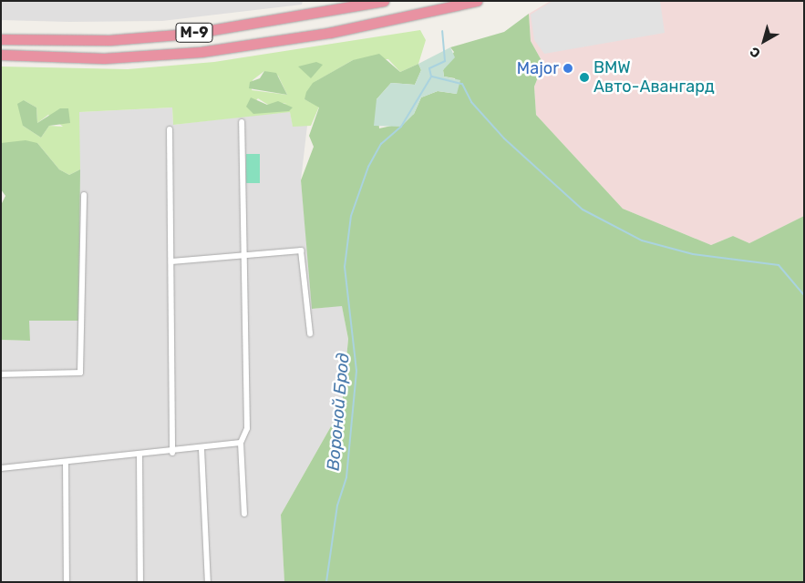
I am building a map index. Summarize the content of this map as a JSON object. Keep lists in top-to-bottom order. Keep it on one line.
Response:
{"streets":{"highway":["М-9"]},"water":["Вороной Брод"],"places":["Major","BMW Авто-Авангард"],"north":"bottom left"}
